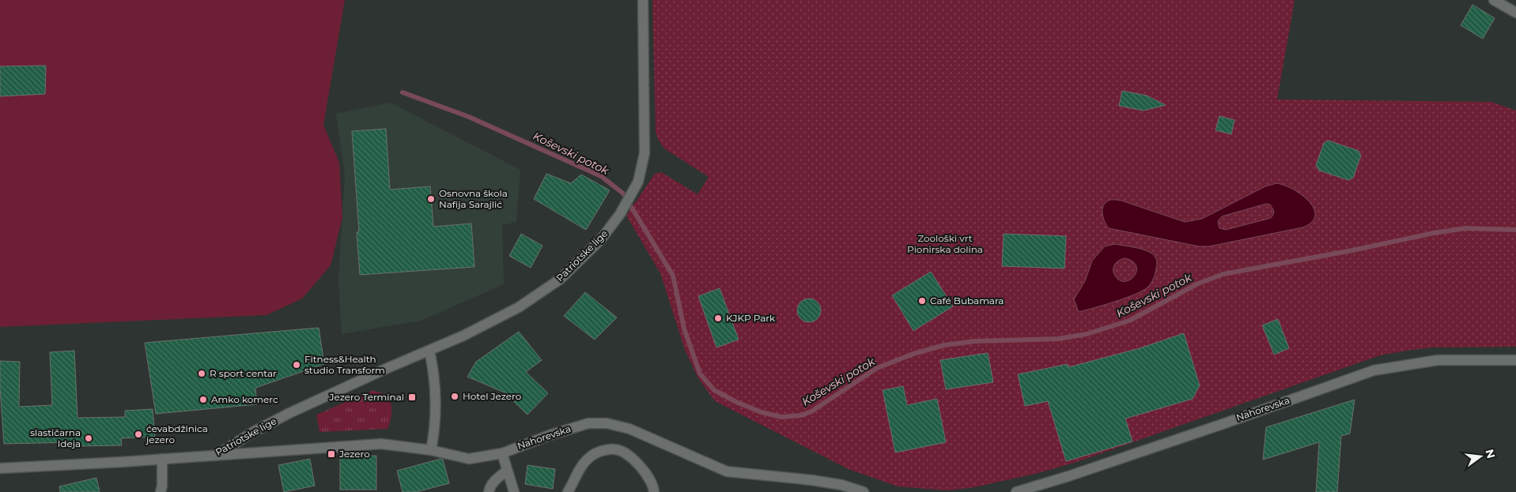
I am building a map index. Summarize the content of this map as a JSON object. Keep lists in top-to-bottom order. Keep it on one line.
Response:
{"streets":{"street":["Patriotske lige","Nahorevska"]},"crossings":[["Patriotske lige","Nahorevska"]],"water":["Koševski potok"],"parks":["Zoološki vrt Pionirska dolina"],"places":{"other":["Osnovna škola Nafija Sarajlić","Café Bubamara","KJKP Park","Fitness&Health studio Transform","R sport centar","Hotel Jezero","Amko komerc","ćevabdžinica jezero","slastičarna Ideja"],"transit":["Jezero Terminal","Jezero"]},"north":"right"}
